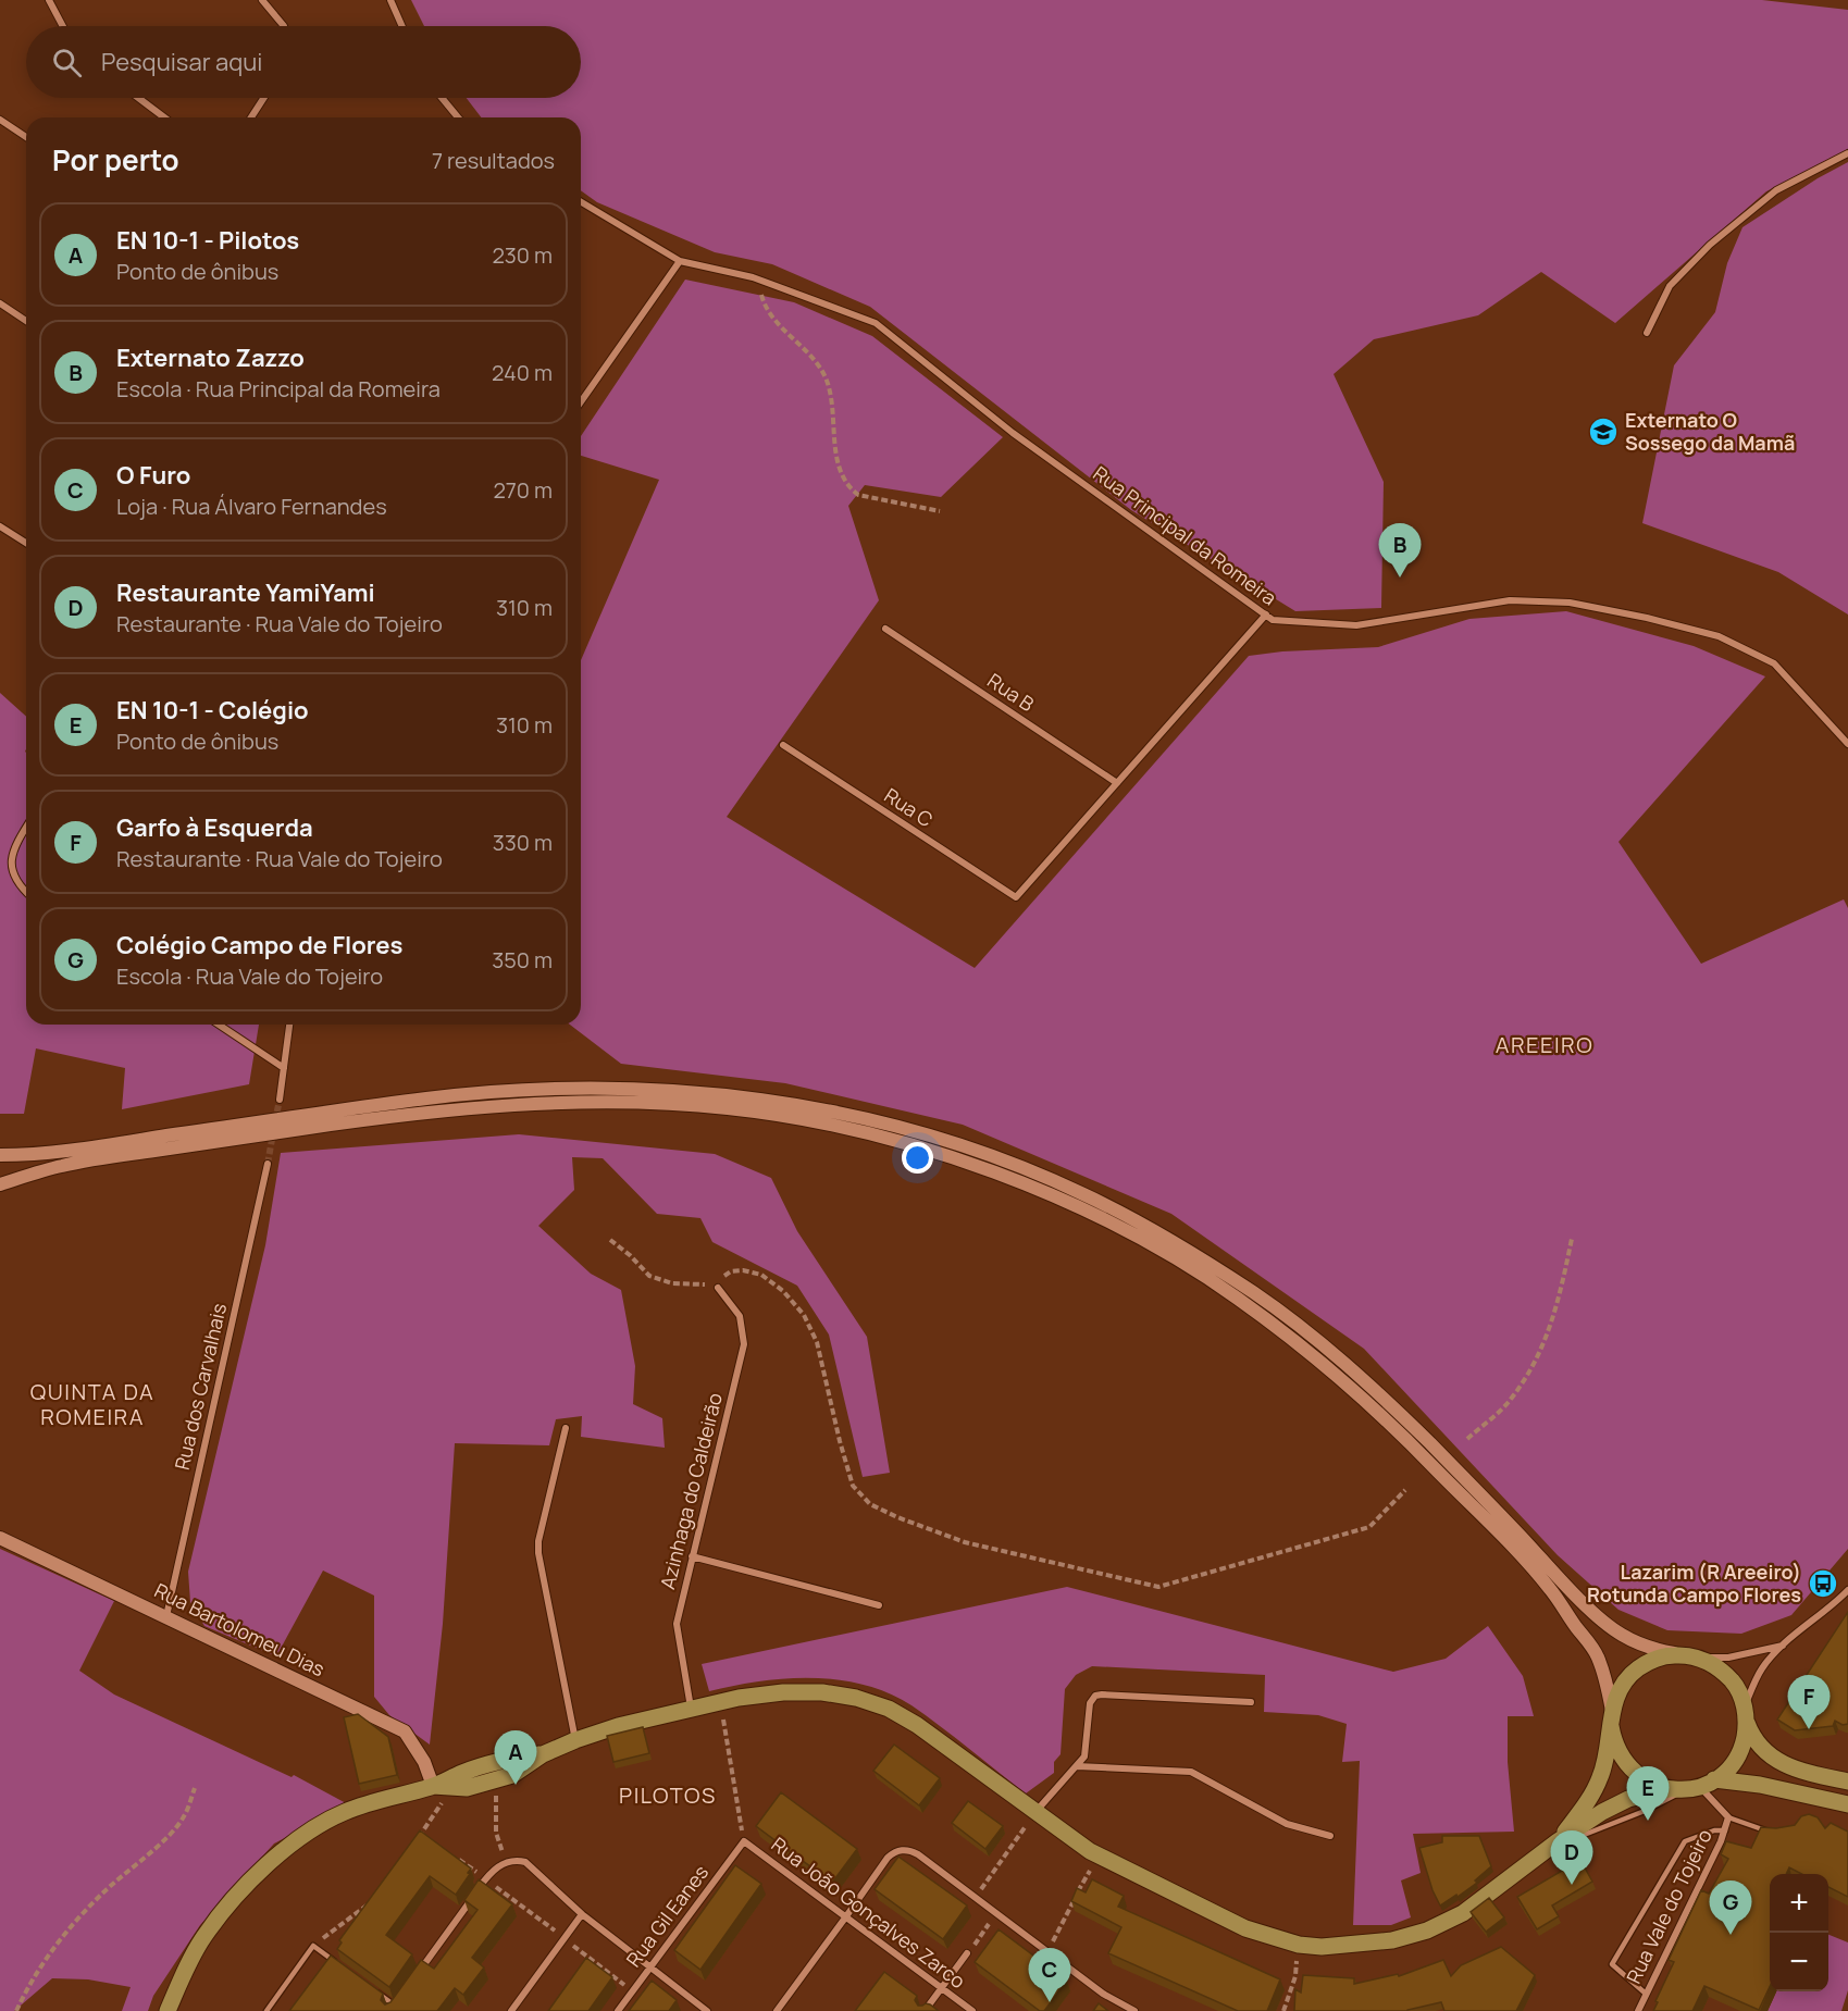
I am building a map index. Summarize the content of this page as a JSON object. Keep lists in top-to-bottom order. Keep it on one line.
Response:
{"streets":{"main road":["Rua Bartolomeu Dias"],"street":["Rua Principal da Romeira","Rua B","Rua C","Rua dos Carvalhais","Azinhaga do Caldeirão","Rua Vale do Tojeiro","Rua João Gonçalves Zarco","Rua Gil Eanes"]},"crossings":[["Rua B","Rua C"],["Rua dos Carvalhais","Rua Bartolomeu Dias"],["Rua João Gonçalves Zarco","Rua Gil Eanes"]],"districts":["AREEIRO","QUINTA DA ROMEIRA","PILOTOS"],"places":{"school or university":["Externato O Sossego da Mamã"],"bus stop":["Lazarim (R Areeiro) Rotunda Campo Flores"]},"page":{"search":"Pesquisar aqui","heading":["Por perto","7 resultados"],"list":[{"mark":"A","name":"EN 10-1 - Pilotos","note":"Ponto de ônibus","value":"230 m"},{"mark":"B","name":"Externato Zazzo","note":"Escola · Rua Principal da Romeira","value":"240 m"},{"mark":"C","name":"O Furo","note":"Loja · Rua Álvaro Fernandes","value":"270 m"},{"mark":"D","name":"Restaurante YamiYami","note":"Restaurante · Rua Vale do Tojeiro","value":"310 m"},{"mark":"E","name":"EN 10-1 - Colégio","note":"Ponto de ônibus","value":"310 m"},{"mark":"F","name":"Garfo à Esquerda","note":"Restaurante · Rua Vale do Tojeiro","value":"330 m"},{"mark":"G","name":"Colégio Campo de Flores","note":"Escola · Rua Vale do Tojeiro","value":"350 m"}],"pins":["B","F","A","E","D","G","C"],"map_buttons":["+","−"]}}
